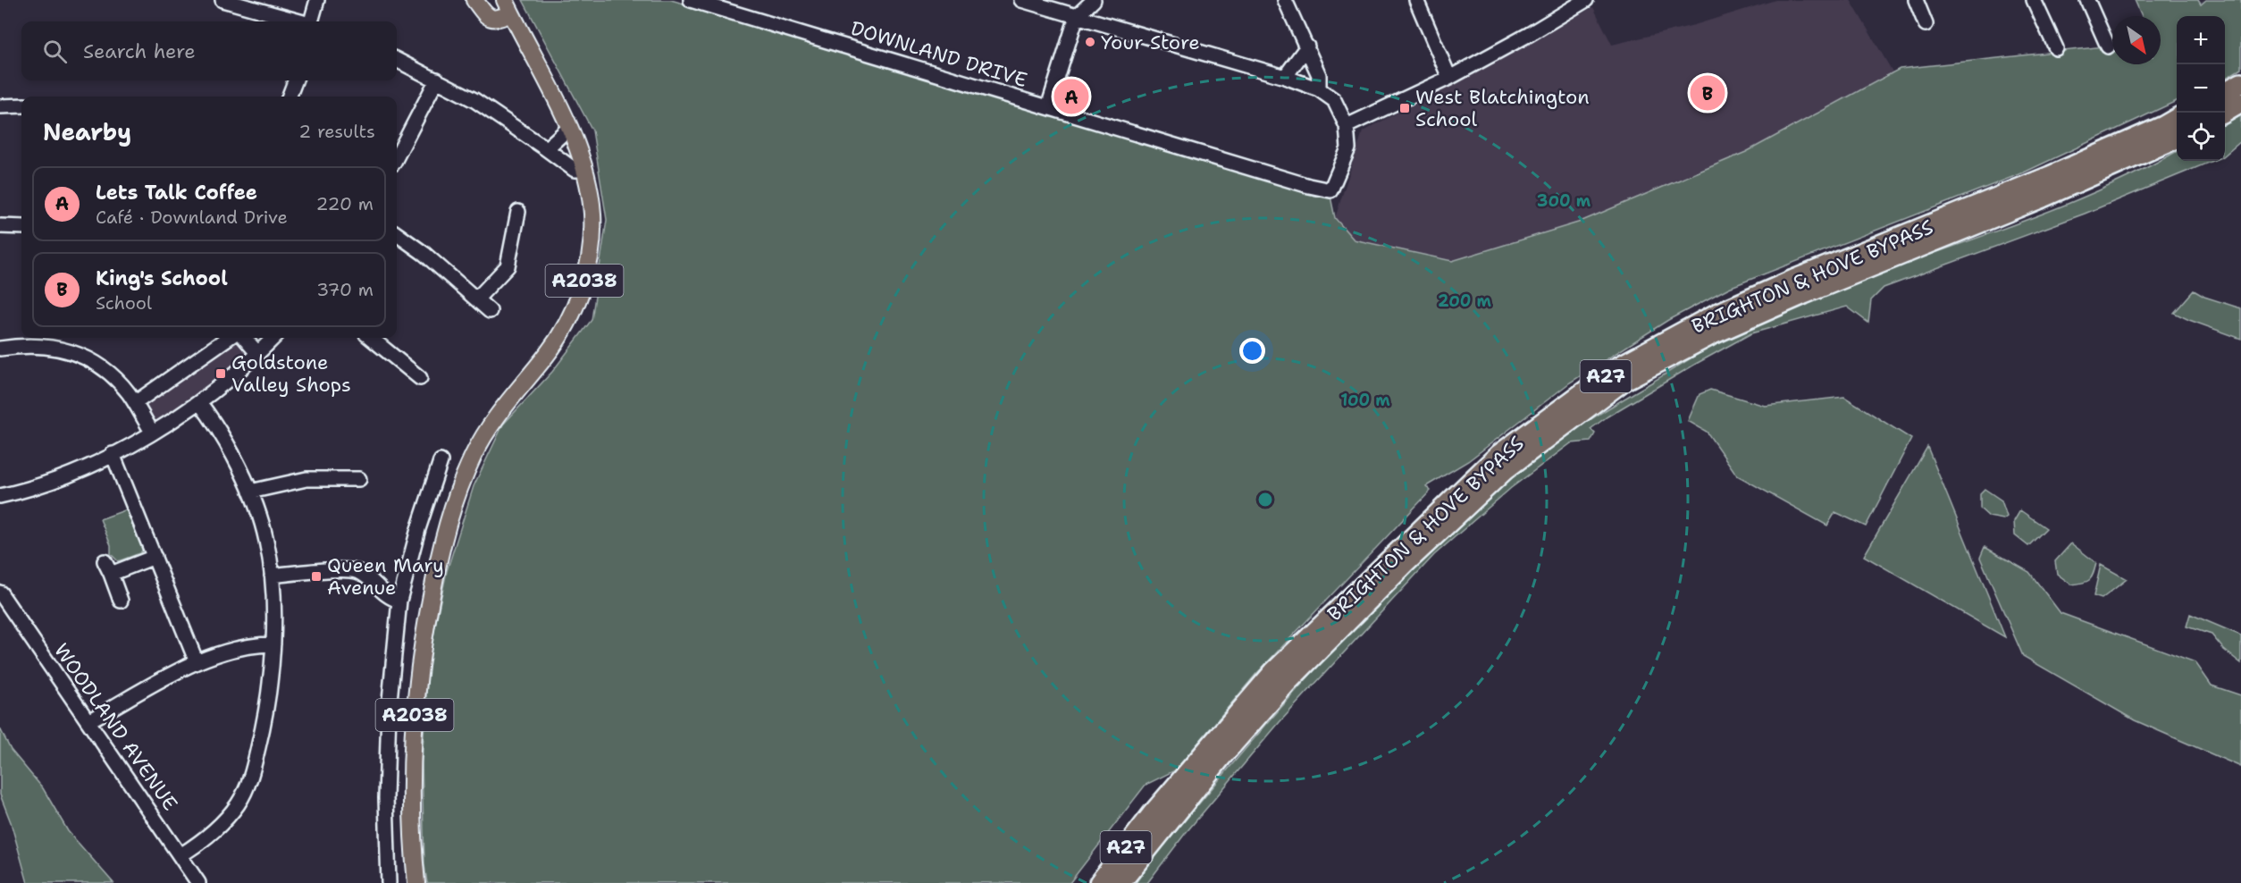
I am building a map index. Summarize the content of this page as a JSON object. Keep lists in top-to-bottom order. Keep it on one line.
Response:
{"streets":{"highway":["BRIGHTON & HOVE BYPASS","A27"],"main road":["A2038"],"street":["DOWNLAND DRIVE","WOODLAND AVENUE"]},"places":{"other":["Your Store"],"transit":["West Blatchington School","Goldstone Valley Shops","Queen Mary Avenue"]},"north":"bottom right","page":{"map_buttons":["+","−"],"search":"Search here","pins":["B","A"],"heading":["Nearby","2 results"],"list":[{"mark":"A","name":"Lets Talk Coffee","note":"Café · Downland Drive","value":"220 m"},{"mark":"B","name":"King's School","note":"School","value":"370 m"}]},"rings":["300 m","200 m","100 m"]}
